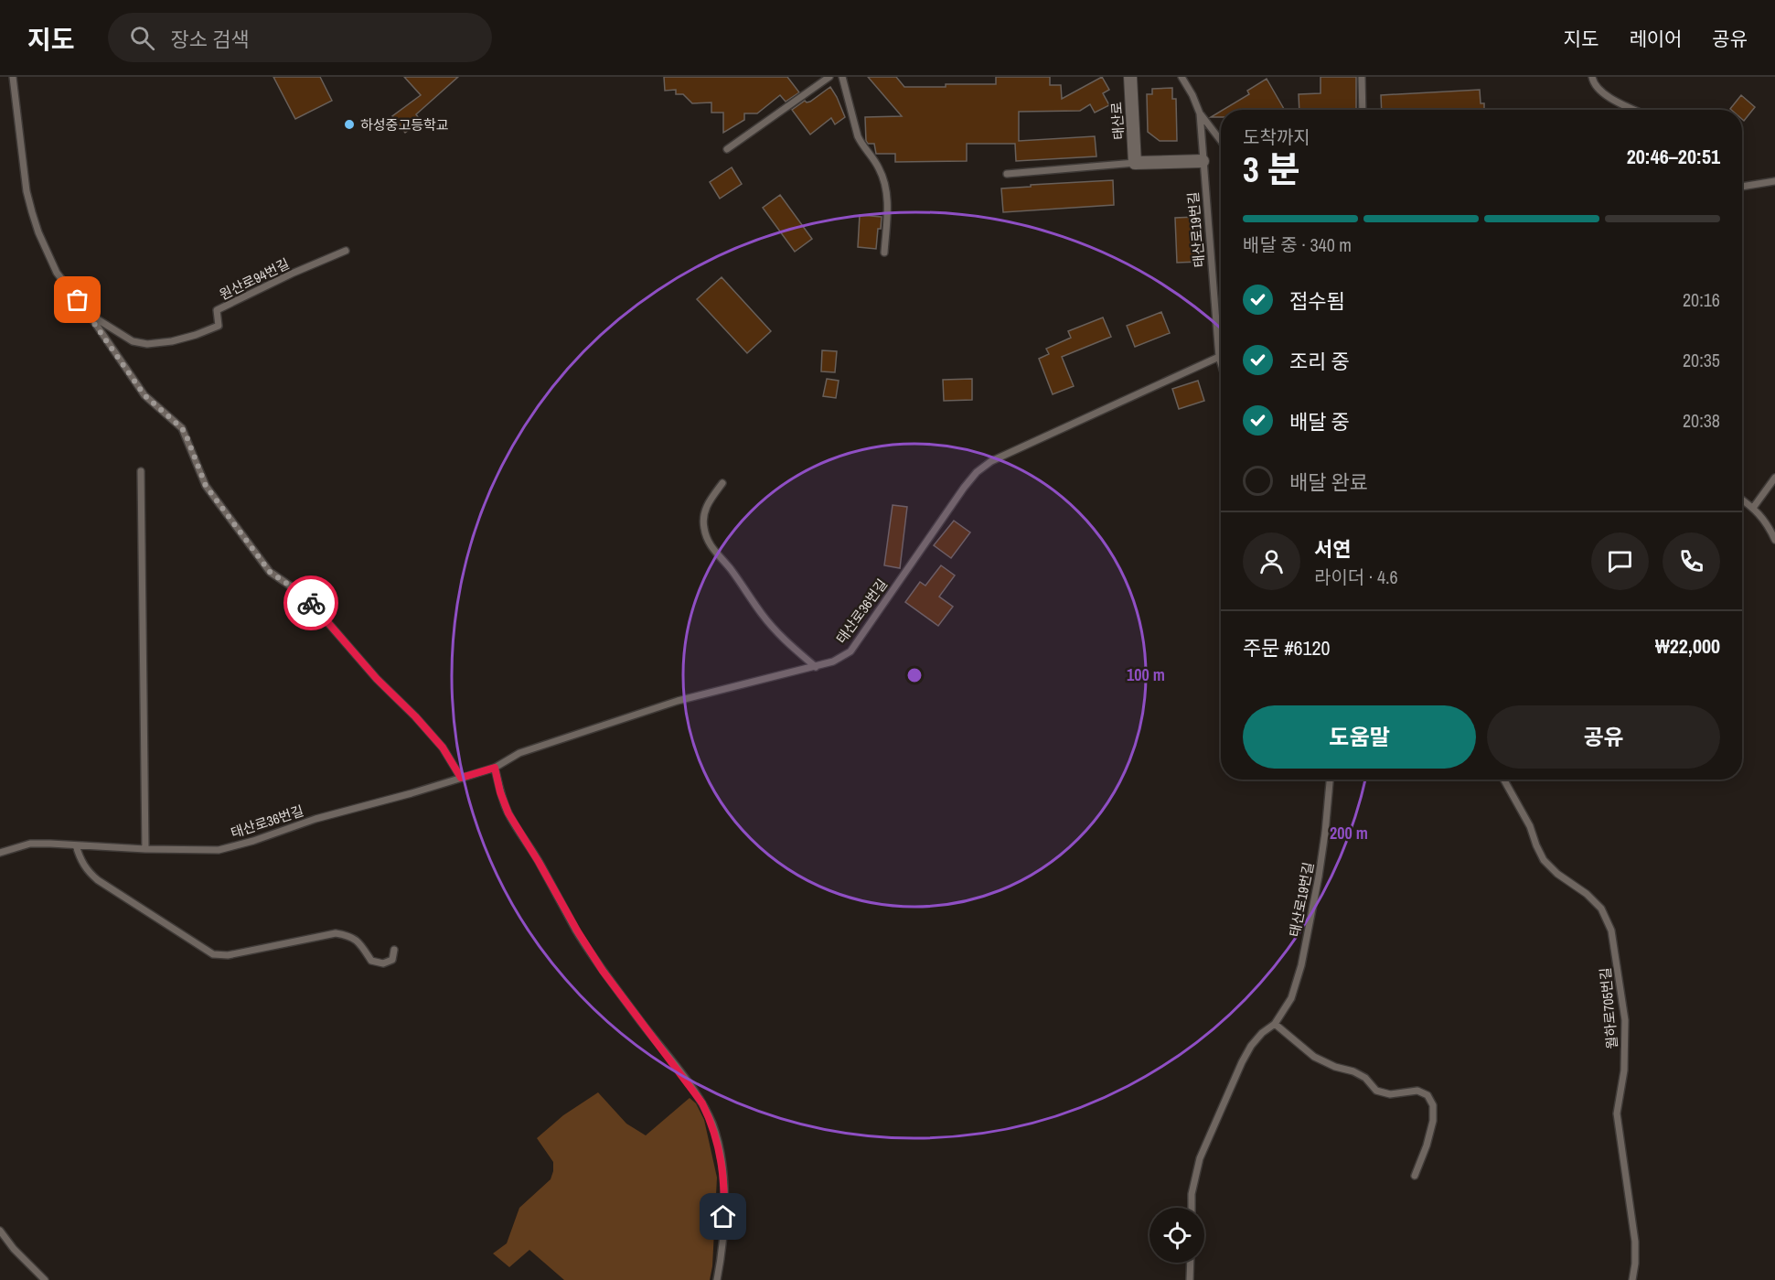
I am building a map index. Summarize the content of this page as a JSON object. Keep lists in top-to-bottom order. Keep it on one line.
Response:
{"streets":{"street":["태산로"],"lane":["태산로19번길","원산로94번길","태산로36번길","월하로705번길"]},"crossings":[["태산로19번길","태산로36번길"]],"places":["하성중고등학교"],"page":{"header":"지도","search":"장소 검색","nav":["지도","레이어","공유"],"heading":["3 분","도착까지","20:46–20:51"],"panel":["서연","라이더 · 4.6","주문 #6120","₩22,000"],"bar":"배달 중 · 340 m","list":[["접수됨","20:16"],["조리 중","20:35"],["배달 중","20:38"],"배달 완료"],"buttons":["도움말","공유"]},"rings":["100 m","200 m"]}
